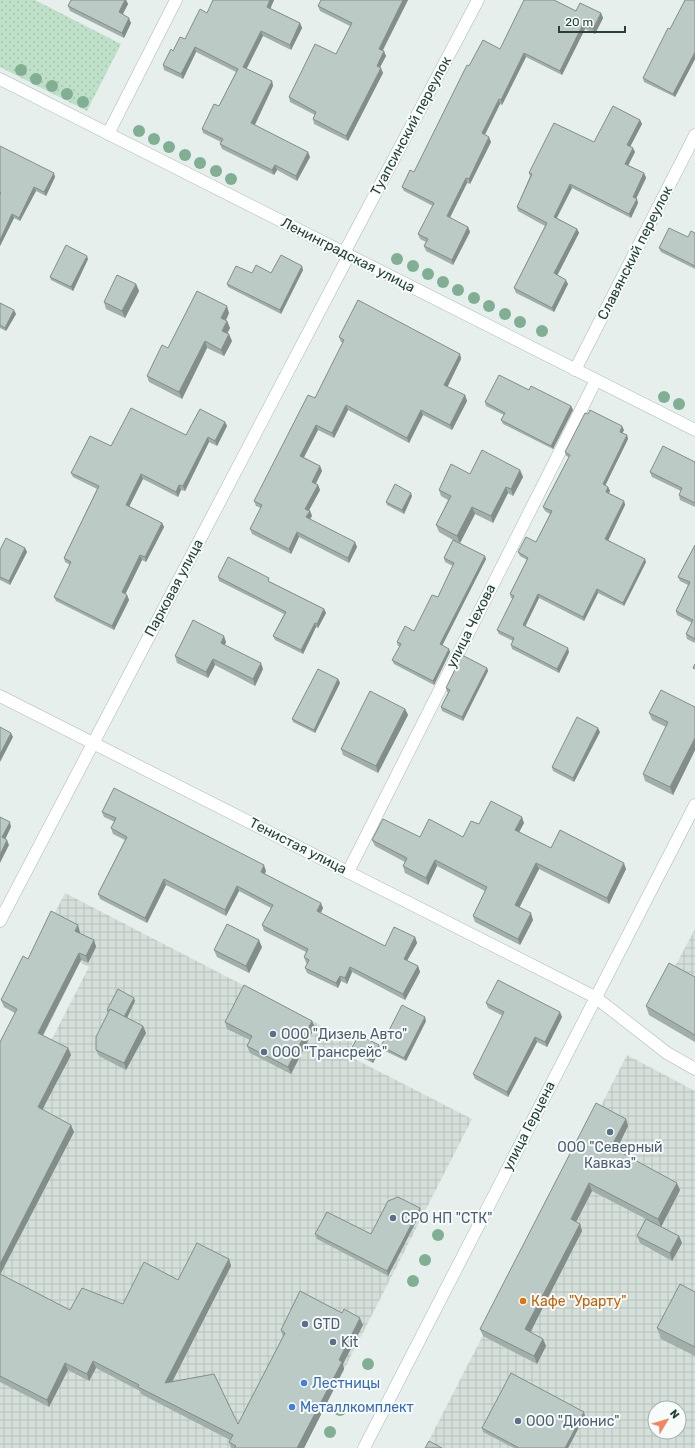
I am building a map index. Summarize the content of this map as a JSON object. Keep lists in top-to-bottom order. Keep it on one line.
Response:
{"streets":{"street":["Туапсинский переулок","Славянский переулок","Ленинградская улица","Парковая улица","улица Чехова","Тенистая улица","улица Герцена"]},"crossings":[["Туапсинский переулок","Ленинградская улица"],["Туапсинский переулок","Парковая улица"],["Славянский переулок","Ленинградская улица"],["Ленинградская улица","Парковая улица"],["Ленинградская улица","улица Чехова"],["Парковая улица","Тенистая улица"],["улица Чехова","Тенистая улица"],["Тенистая улица","улица Герцена"]],"places":["ООО \"Дизель Авто\"","ООО \"Трансрейс\"","ООО \"Северный Кавказ\"","СРО НП \"СТК\"","Кафе \"Урарту\"","GTD","Kit","Лестницы","Металлкомплект","ООО \"Дионис\""],"scale_bar":"20 m","north":"top right"}
